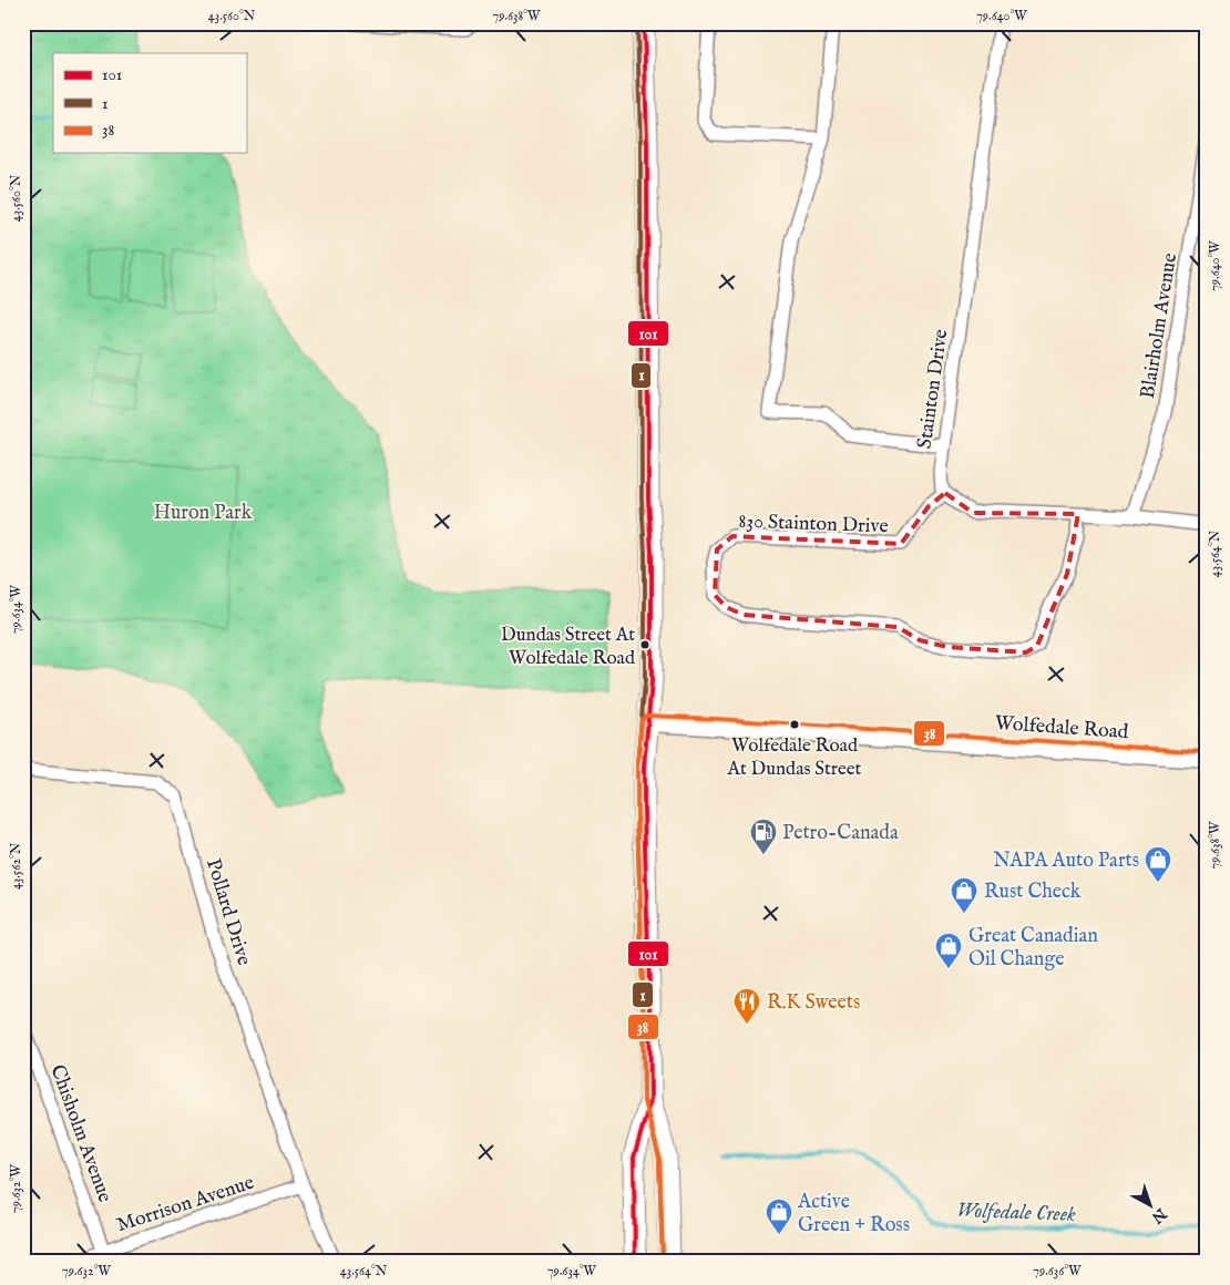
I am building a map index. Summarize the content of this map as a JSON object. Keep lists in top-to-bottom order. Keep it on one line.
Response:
{"streets":{"street":["Blairholm Avenue","Stainton Drive","830 Stainton Drive","Wolfedale Road","Pollard Drive","Chisholm Avenue","Morrison Avenue"]},"crossings":[["Stainton Drive","830 Stainton Drive"],["Pollard Drive","Morrison Avenue"],["Chisholm Avenue","Morrison Avenue"]],"water":["Wolfedale Creek"],"parks":["Huron Park"],"places":{"other":["Dundas Street At Wolfedale Road","Wolfedale Road At Dundas Street"],"fuel station":["Petro-Canada"],"shop":["NAPA Auto Parts","Rust Check","Great Canadian Oil Change","Active Green + Ross"],"restaurant":["R.K Sweets"]},"lines":["transit line 101","transit line 1","transit line 38"],"legend":["101","1","38"],"north":"bottom right","coordinates":["43.560°N","79.638°W","79.640°W","43.564°N","79.634°W","43.562°N","79.632°W","79.636°W"]}
